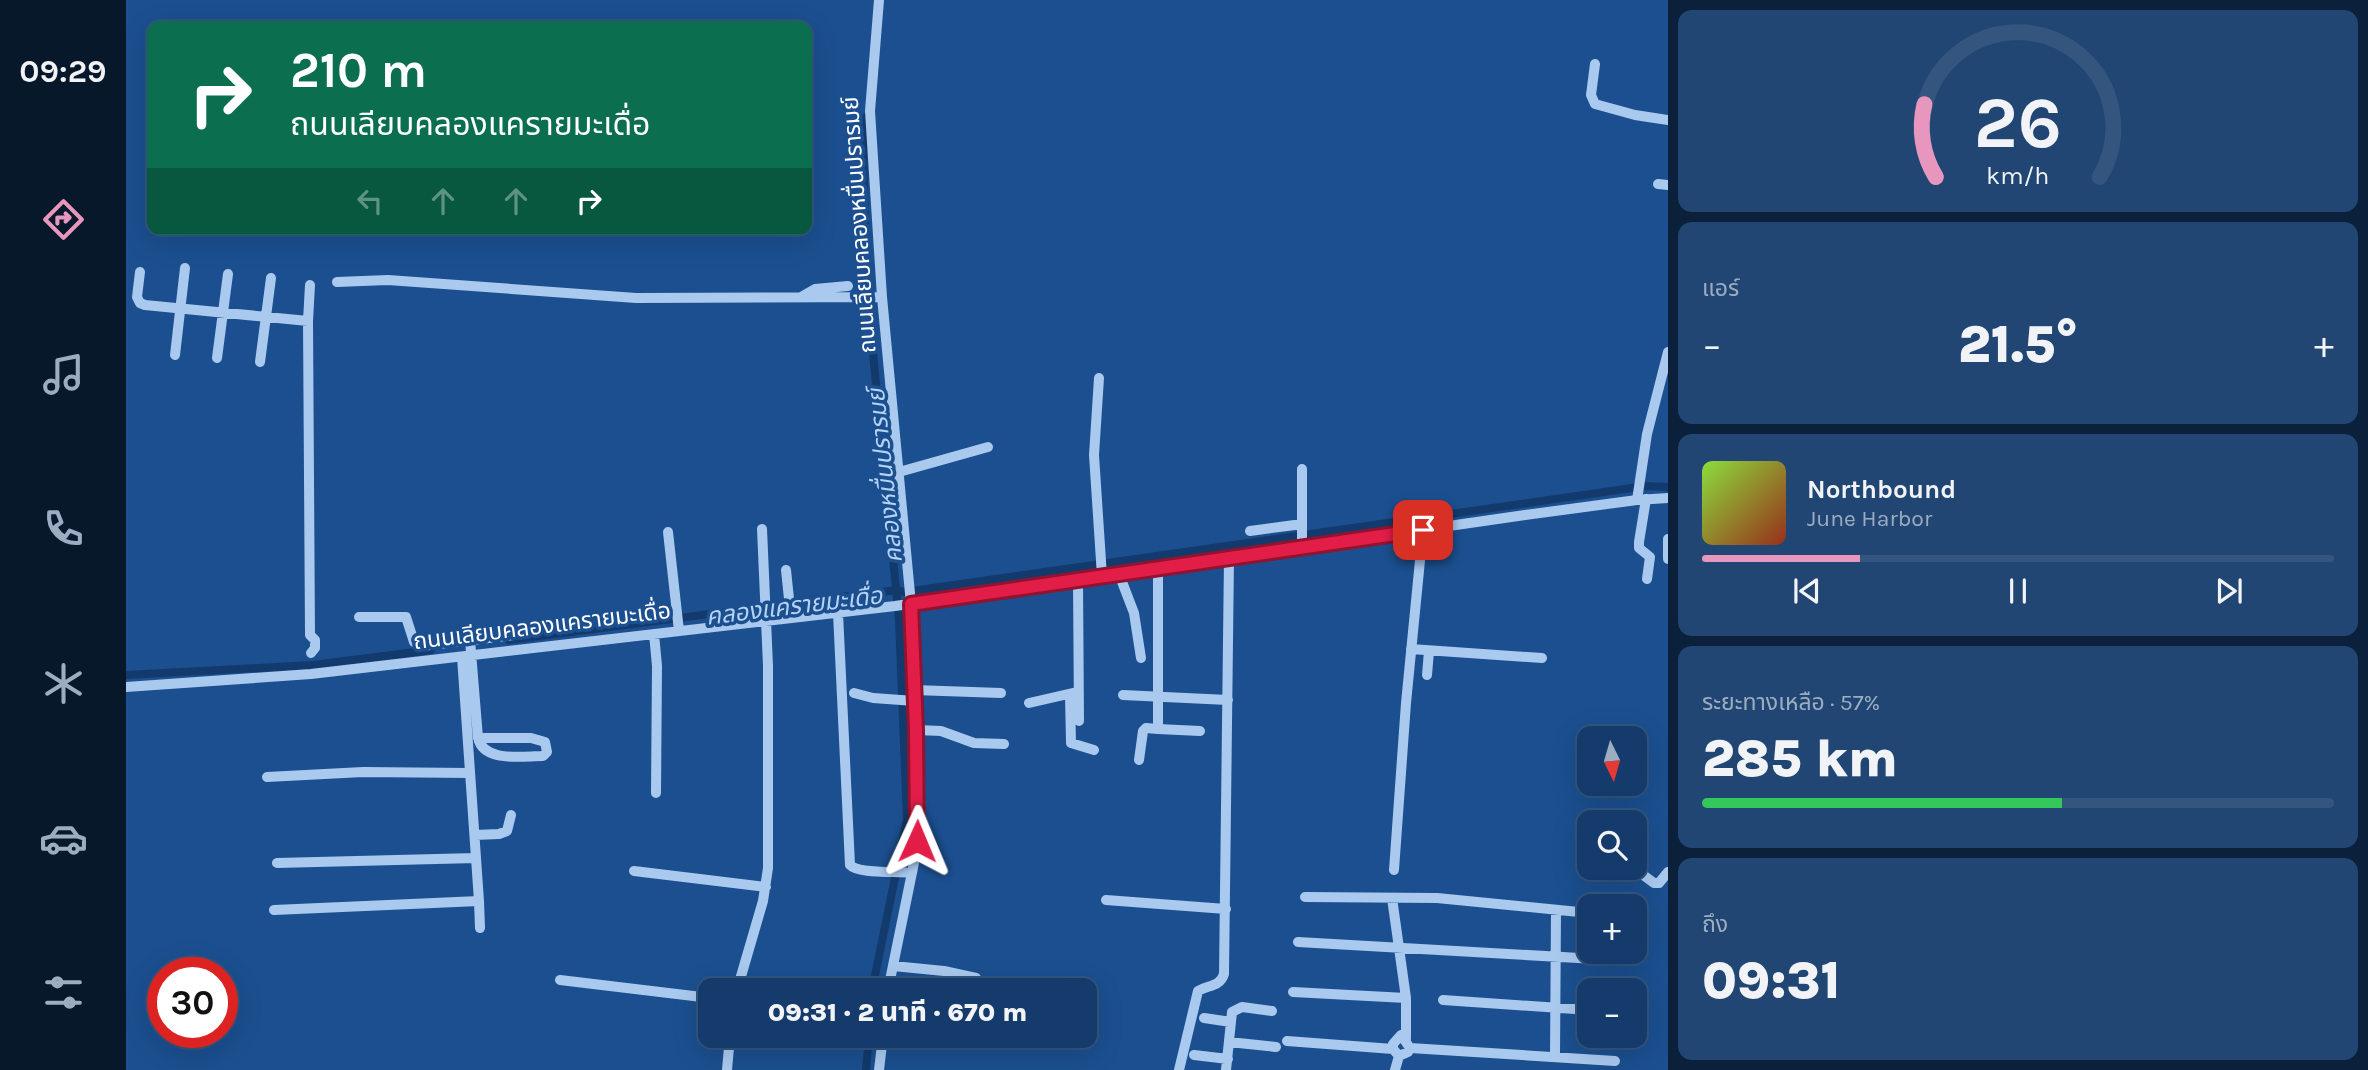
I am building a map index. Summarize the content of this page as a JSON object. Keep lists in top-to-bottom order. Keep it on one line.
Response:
{"streets":{"street":["ถนนเลียบคลองหมื่นปรารมย์","ถนนเลียบคลองแครายมะเดื่อ"]},"crossings":[["ถนนเลียบคลองหมื่นปรารมย์","ถนนเลียบคลองแครายมะเดื่อ"]],"water":["คลองหมื่นปรารมย์","คลองแครายมะเดื่อ"],"north":"bottom","page":{"tabs":"09:29","turn":["210 m","ถนนเลียบคลองแครายมะเดื่อ"],"tile":["แอร์",["ระยะทางเหลือ · 57%","285 km"],["ถึง","09:31"]],"heat":["−","21.5°","+"],"song":["Northbound","June Harbor"],"map_buttons":["+","−"],"limit":"30","trip":"09:31 · 2 นาที · 670 m","gauge":["26","km/h"]}}
